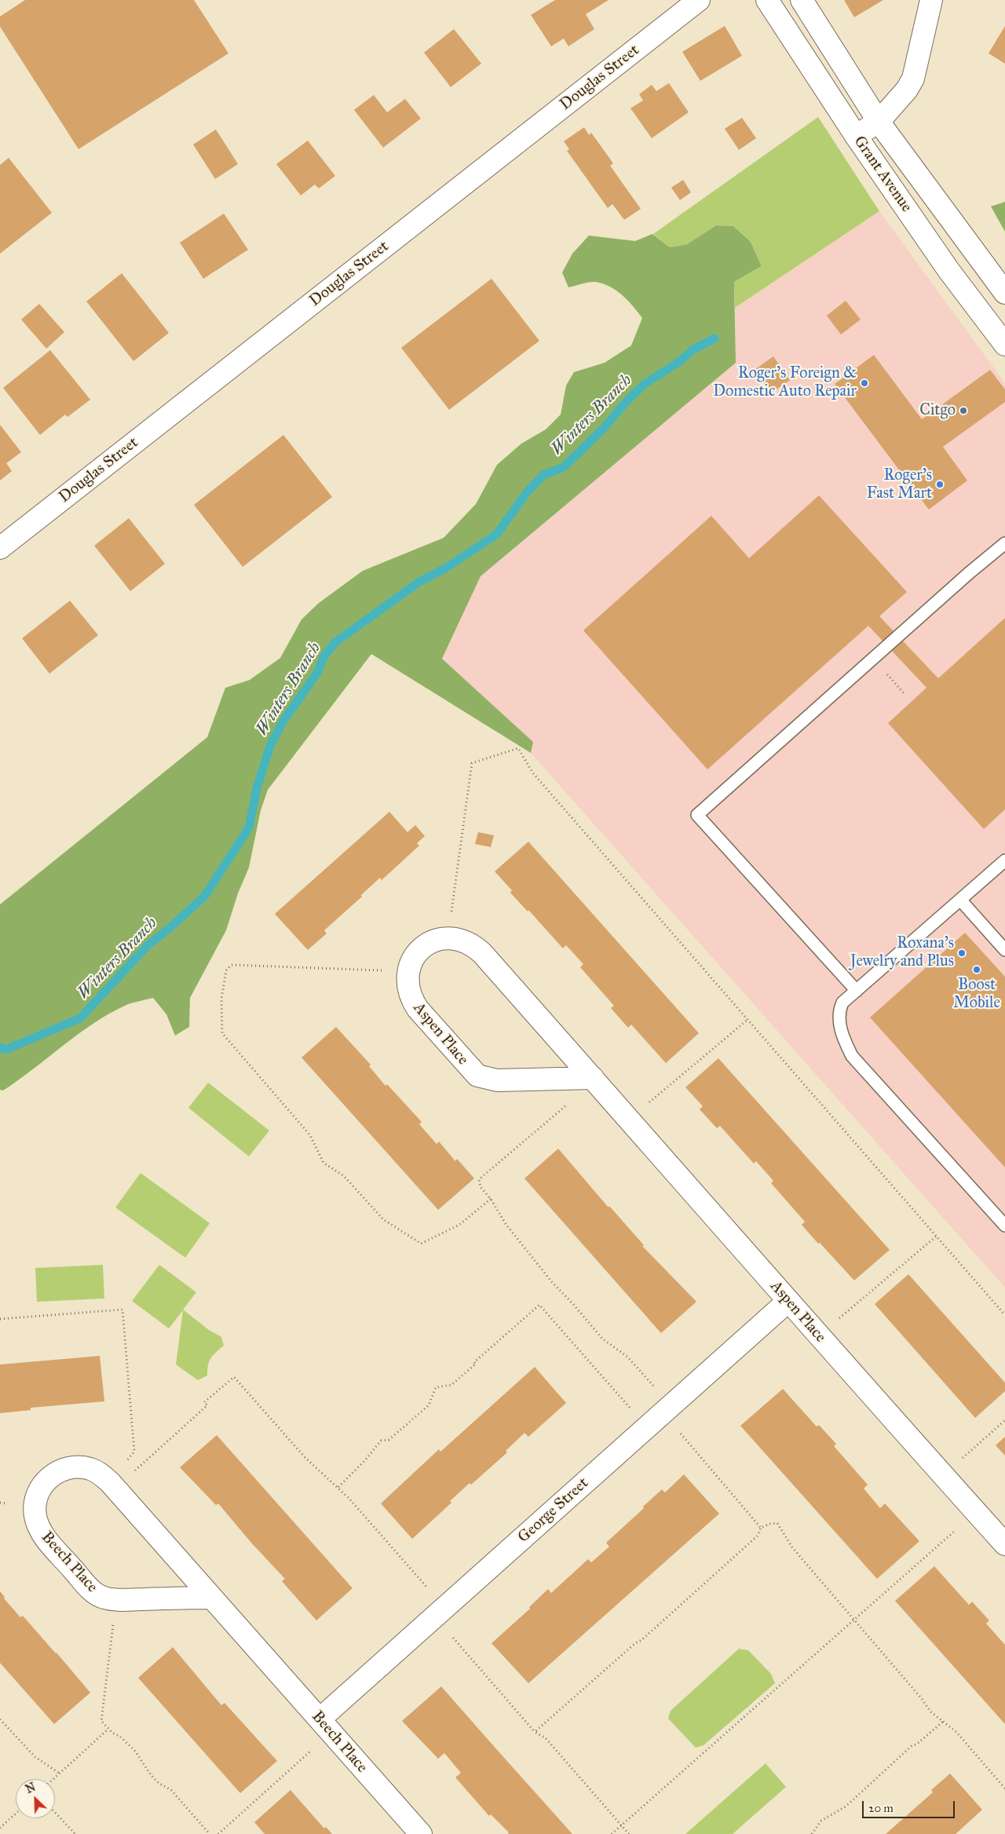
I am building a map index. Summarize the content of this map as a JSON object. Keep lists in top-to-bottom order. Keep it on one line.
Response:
{"streets":{"street":["Douglas Street","Grant Avenue","Aspen Place","George Street","Beech Place"]},"crossings":[["Aspen Place","George Street"],["George Street","Beech Place"]],"water":["Winters Branch"],"places":["Roger's Foreign & Domestic Auto Repair","Citgo","Roger's Fast Mart","Roxana's Jewelry and Plus","Boost Mobile"],"scale_bar":"20 m","north":"top left"}
